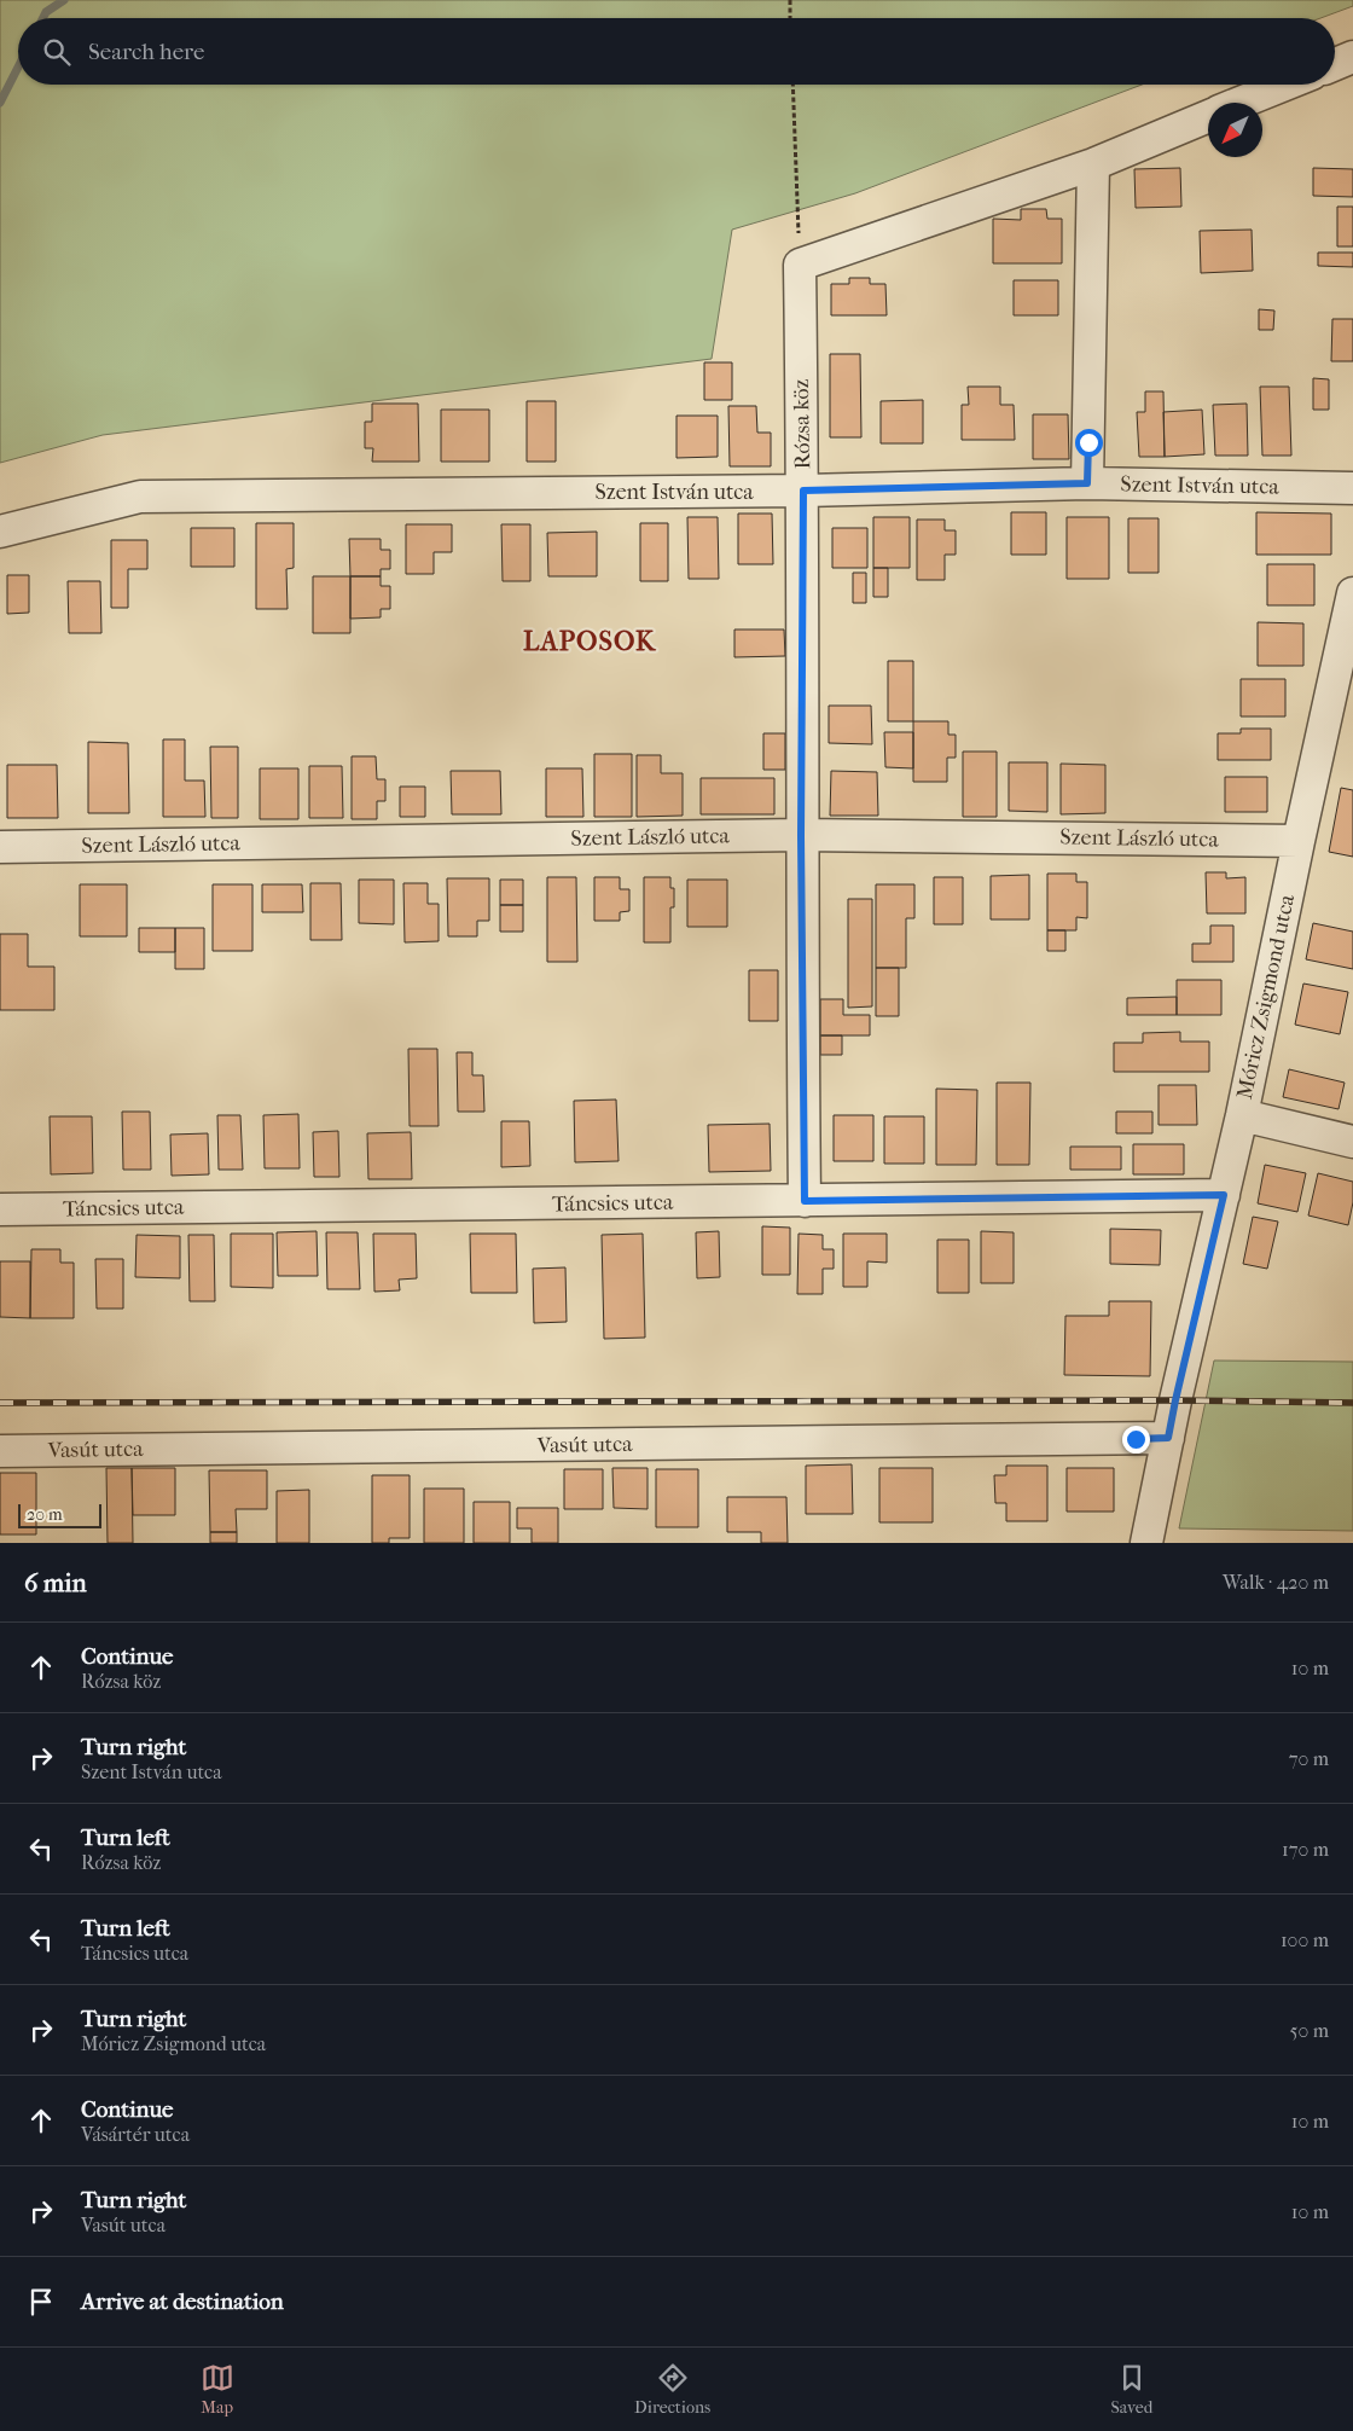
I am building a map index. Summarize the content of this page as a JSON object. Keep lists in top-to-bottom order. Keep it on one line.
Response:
{"streets":{"street":["Rózsa köz","Szent István utca","Szent László utca","Móricz Zsigmond utca","Táncsics utca","Vasút utca"]},"crossings":[["Rózsa köz","Szent István utca"],["Rózsa köz","Szent László utca"],["Rózsa köz","Táncsics utca"],["Szent László utca","Móricz Zsigmond utca"],["Móricz Zsigmond utca","Táncsics utca"],["Móricz Zsigmond utca","Vasút utca"]],"districts":["LAPOSOK"],"scale_bar":"20 m","north":"bottom left","page":{"search":"Search here","scale":"20 m","heading":["6 min","Walk · 420 m"],"list":[["Continue","Rózsa köz","10 m"],["Turn right","Szent István utca","70 m"],["Turn left","Rózsa köz","170 m"],["Turn left","Táncsics utca","100 m"],["Turn right","Móricz Zsigmond utca","50 m"],["Continue","Vásártér utca","10 m"],["Turn right","Vasút utca","10 m"],"Arrive at destination"],"nav":["Map","Directions","Saved"]}}
